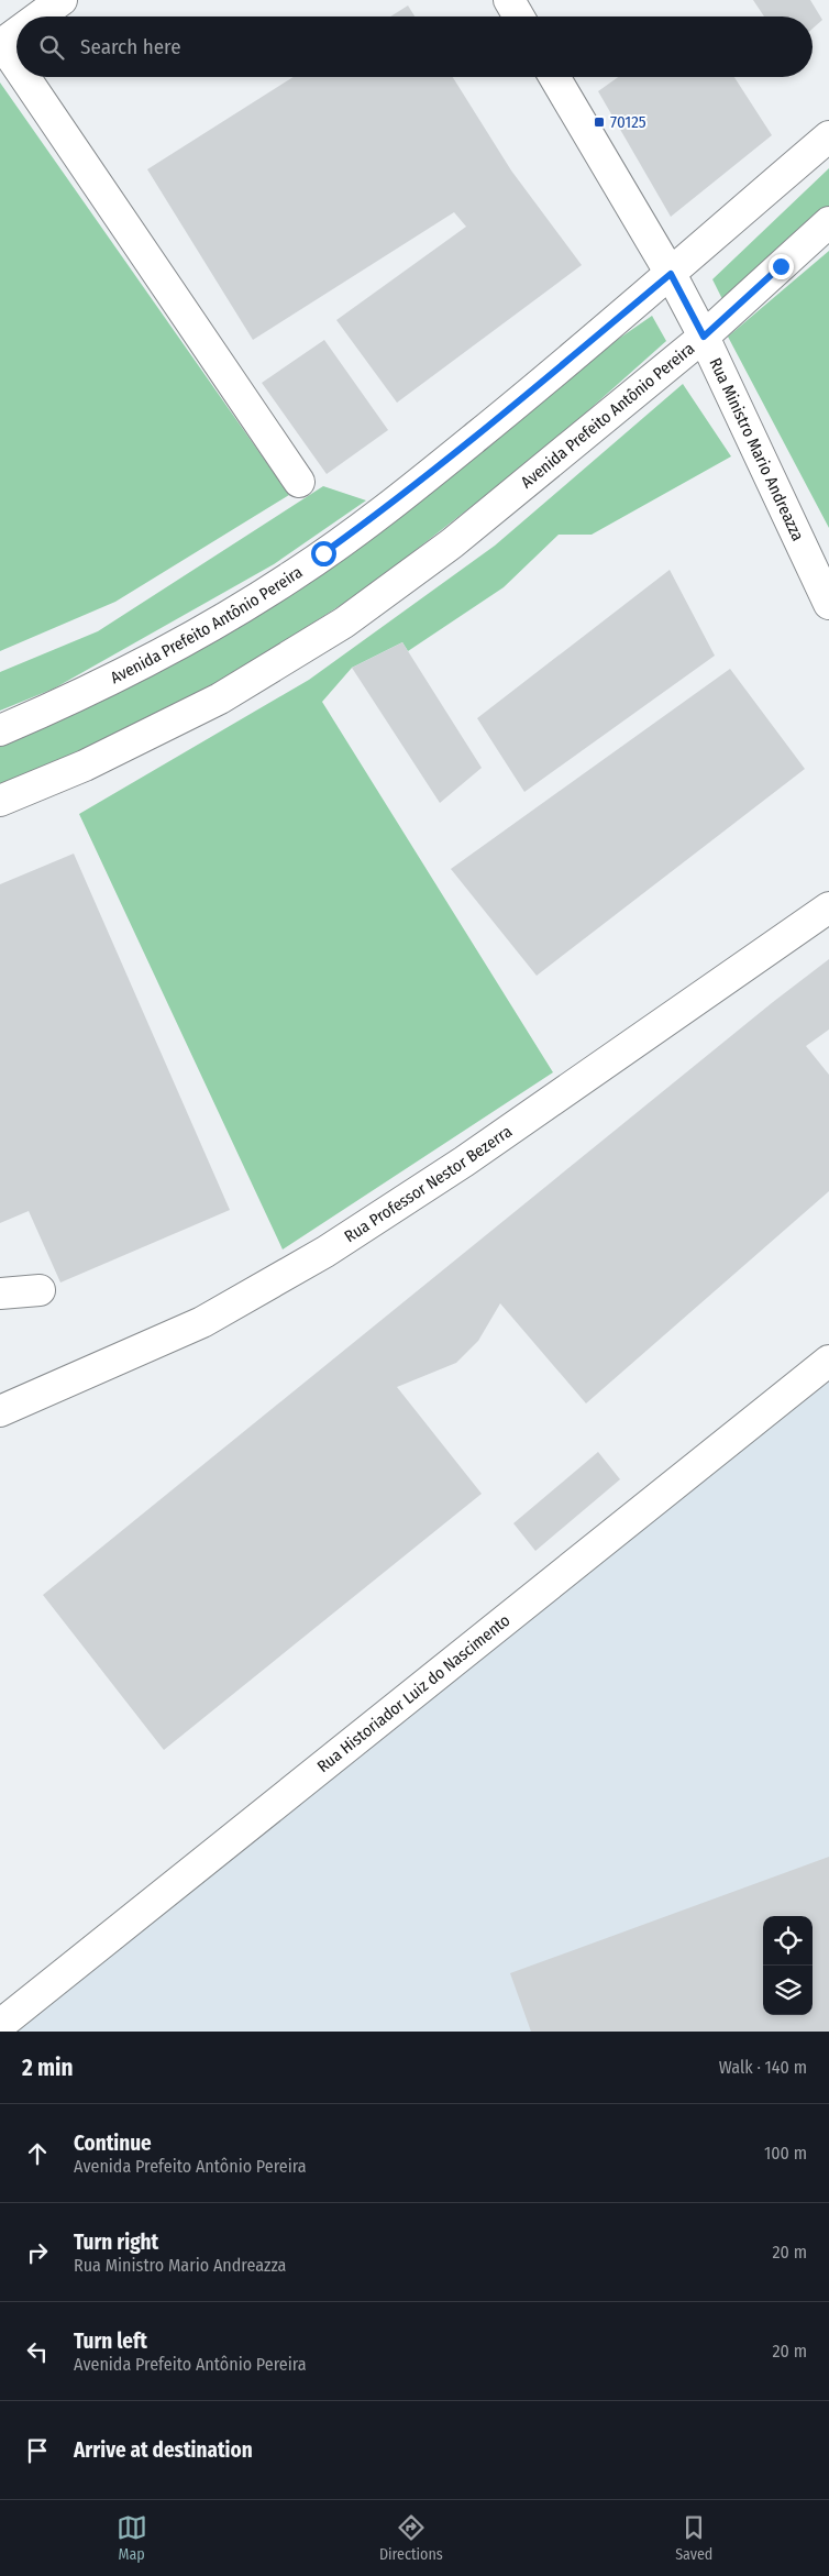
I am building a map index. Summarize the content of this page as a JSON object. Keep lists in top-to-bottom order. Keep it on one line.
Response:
{"streets":{"street":["Avenida Prefeito Antônio Pereira","Rua Ministro Mario Andreazza","Rua Professor Nestor Bezerra","Rua Historiador Luiz do Nascimento"]},"crossings":[["Avenida Prefeito Antônio Pereira","Rua Ministro Mario Andreazza"]],"places":{"transit":["70125"]},"page":{"search":"Search here","heading":["2 min","Walk · 140 m"],"list":[["Continue","Avenida Prefeito Antônio Pereira","100 m"],["Turn right","Rua Ministro Mario Andreazza","20 m"],["Turn left","Avenida Prefeito Antônio Pereira","20 m"],"Arrive at destination"],"nav":["Map","Directions","Saved"]}}
